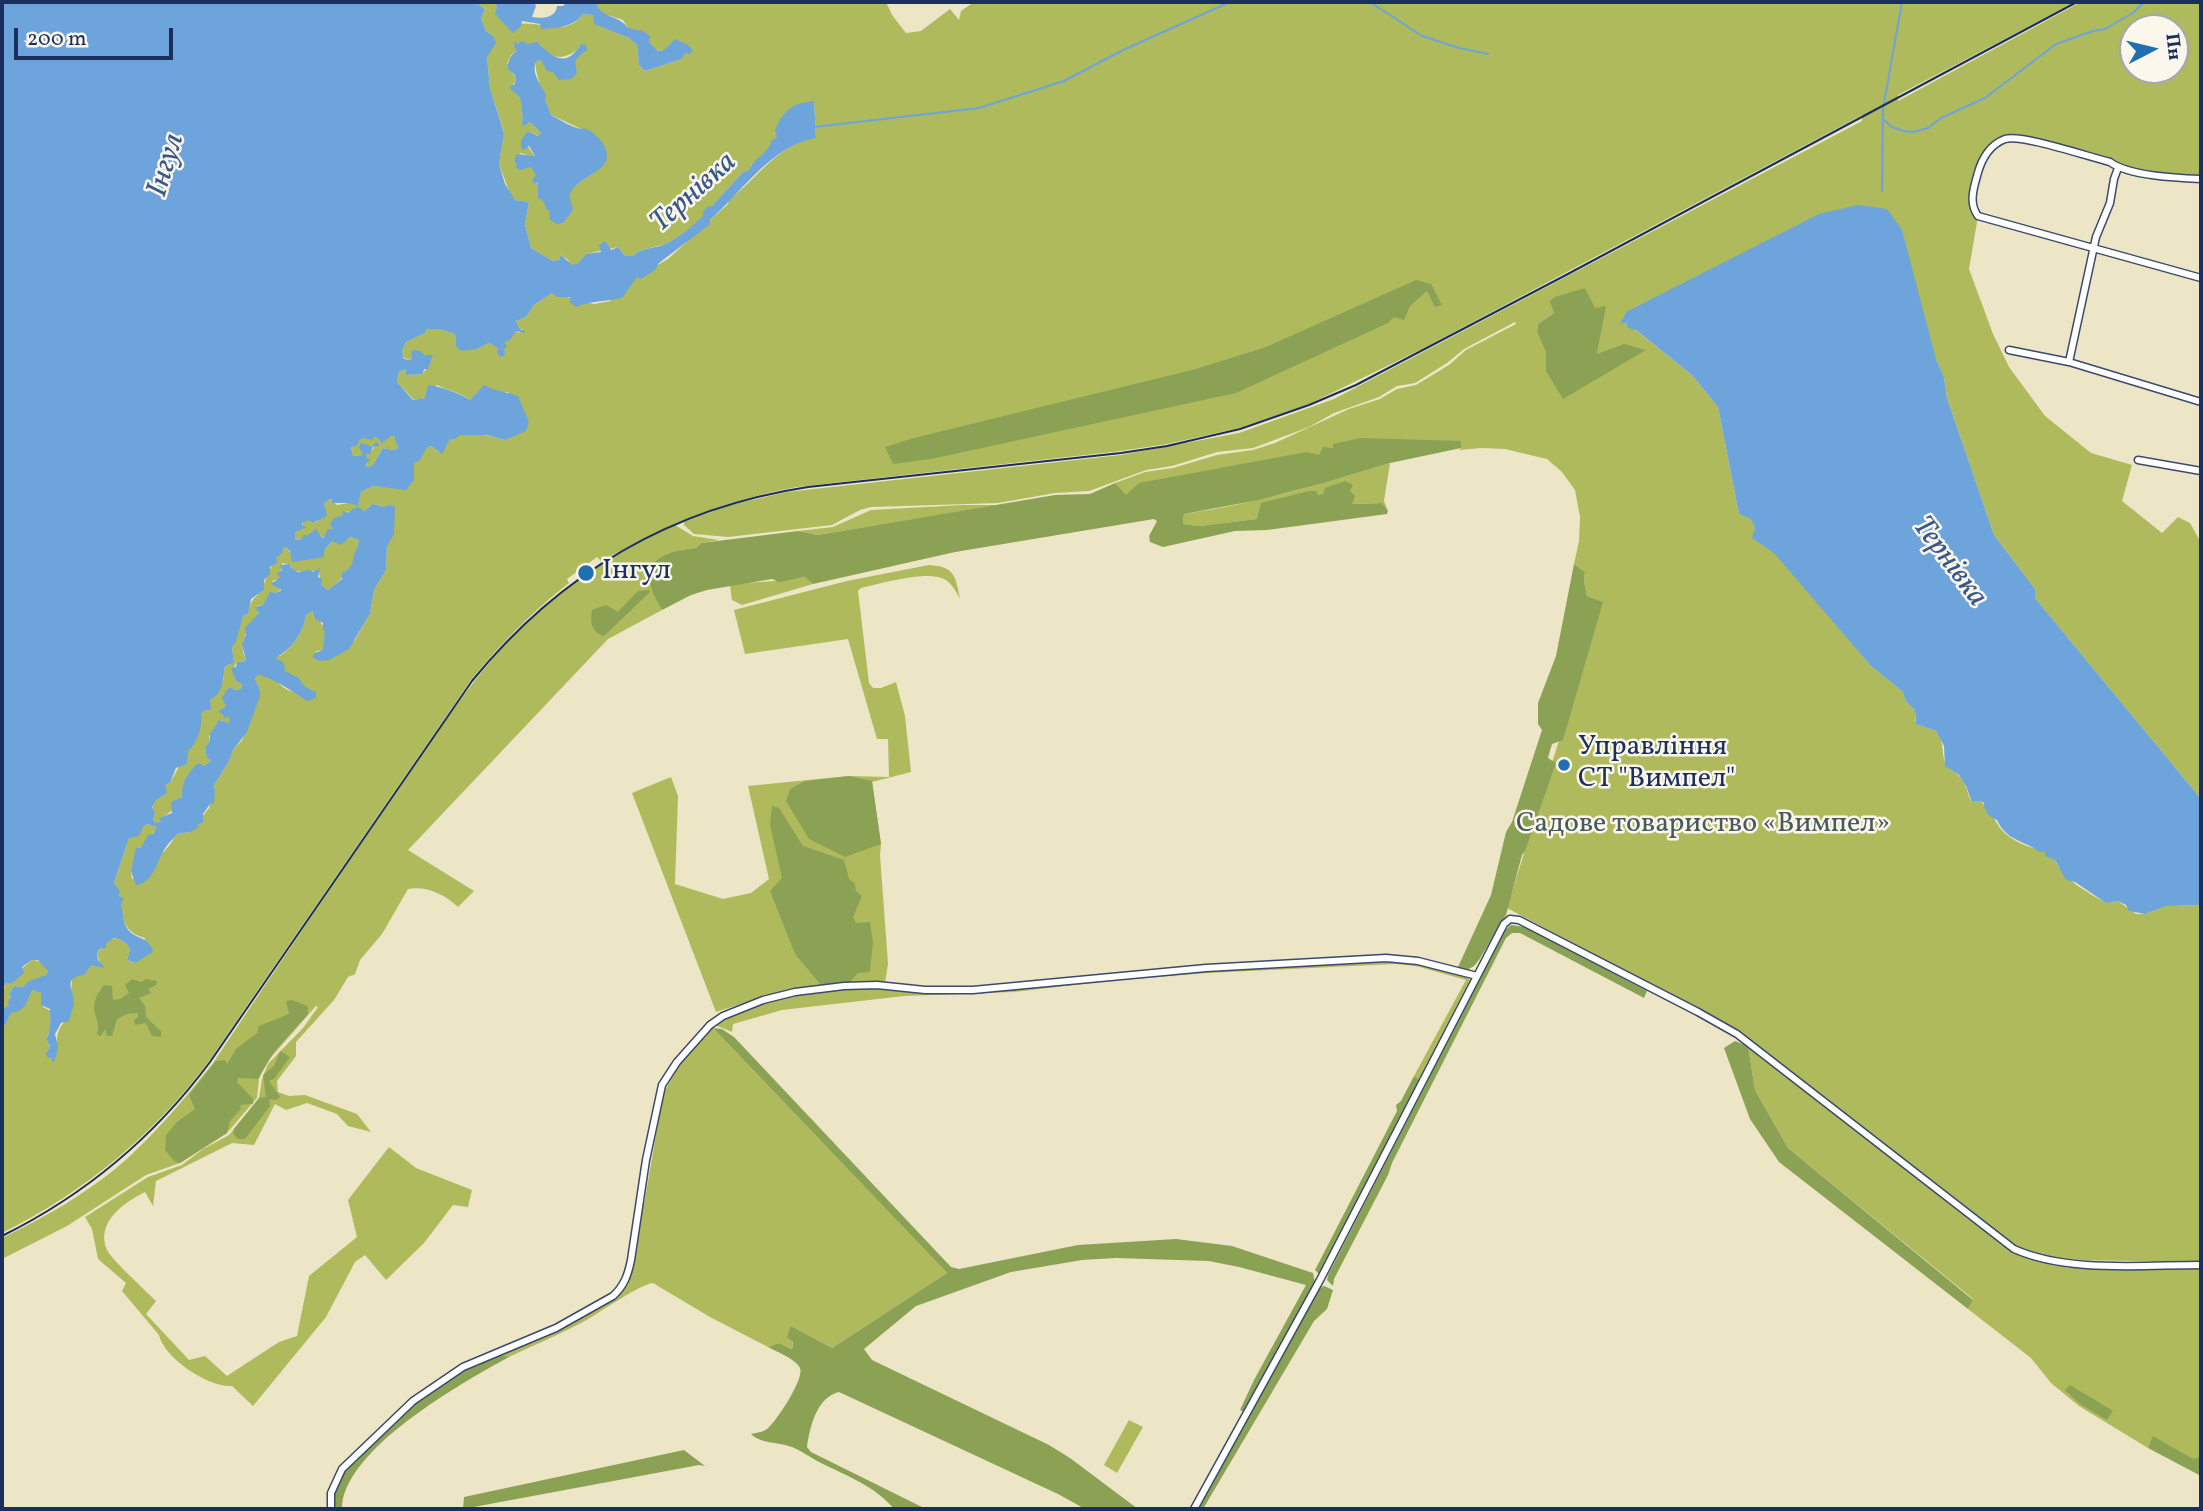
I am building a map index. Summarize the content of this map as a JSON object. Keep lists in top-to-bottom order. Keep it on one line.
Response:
{"water":["Інгул","Тернівка"],"parks":["Садове товариство «Вимпел»"],"places":["Інгул","Управління СТ \"Вимпел\""],"scale_bar":"200 m","north":"right"}
